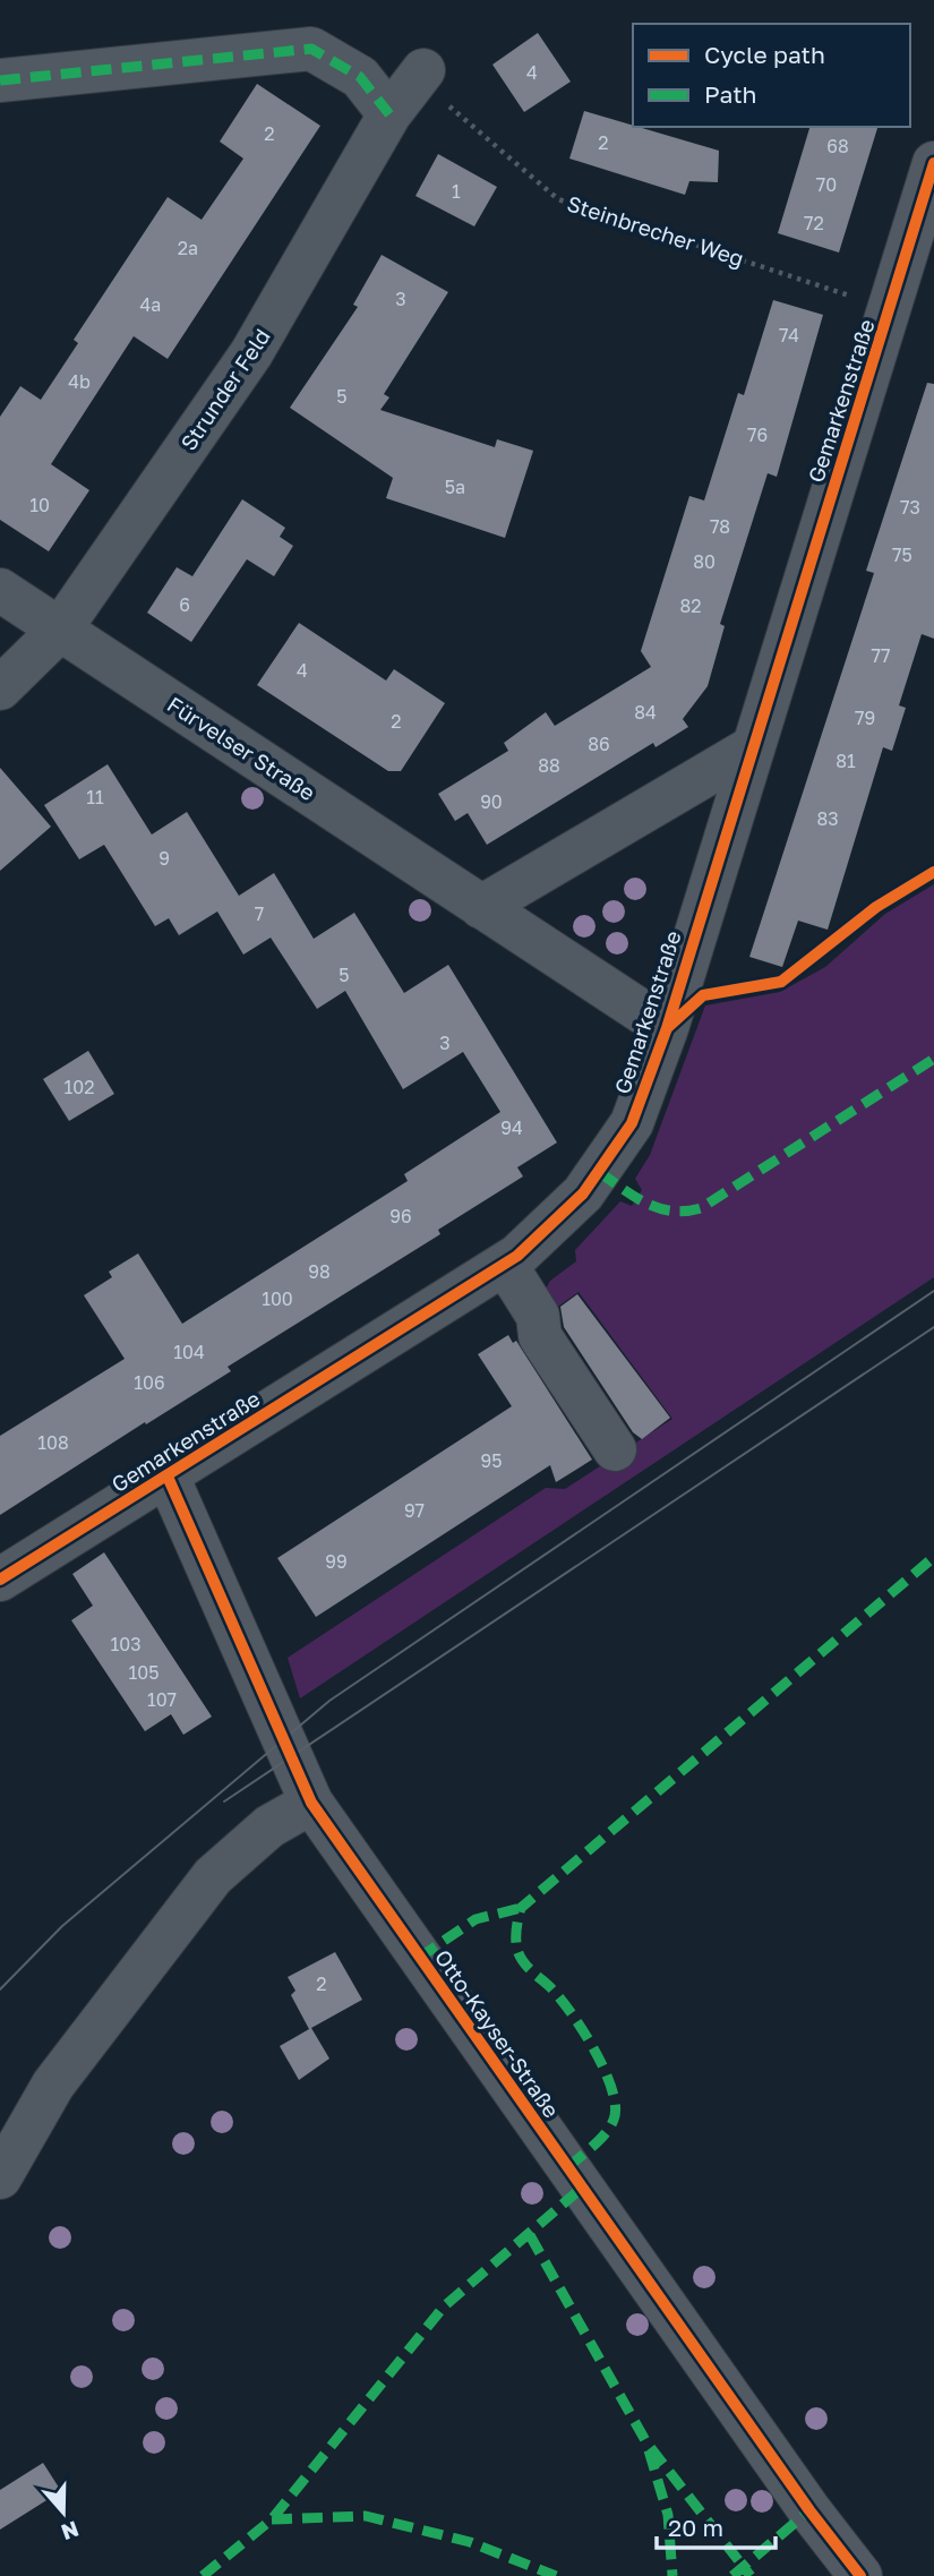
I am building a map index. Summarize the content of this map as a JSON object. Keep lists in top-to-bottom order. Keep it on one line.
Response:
{"streets":{"street":["Strunder Feld","Gemarkenstraße","Fürvelser Straße","Otto-Kayser-Straße"],"path":["Steinbrecher Weg"]},"crossings":[["Steinbrecher Weg","Strunder Feld"],["Steinbrecher Weg","Gemarkenstraße"],["Strunder Feld","Fürvelser Straße"],["Gemarkenstraße","Fürvelser Straße"],["Gemarkenstraße","Otto-Kayser-Straße"]],"house_numbers":["4","2","2","68","70","1","72","2a","3","4a","74","4b","5","76","5a","10","73","78","75","80","6","82","77","4","84","79","2","86","81","88","11","90","83","9","7","5","3","102","94","96","98","100","104","106","108","95","97","99","103","105","107","2"],"legend":["Cycle path","Path"],"scale_bar":"20 m","north":"bottom"}
